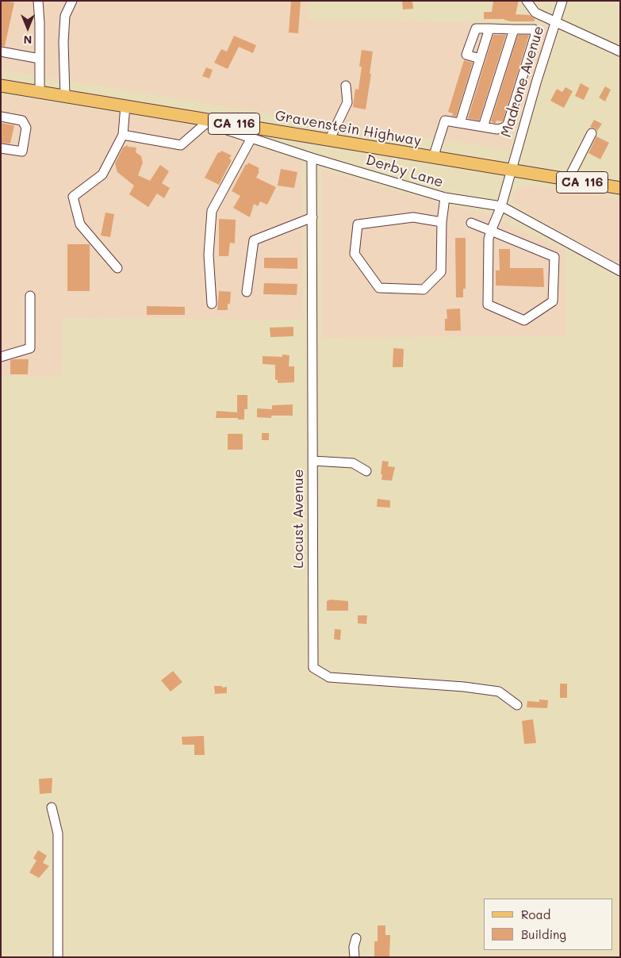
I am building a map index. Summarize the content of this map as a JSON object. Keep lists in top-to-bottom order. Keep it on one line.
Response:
{"streets":{"main road":["CA 116","Gravenstein Highway"],"street":["Madrone Avenue","Derby Lane","Locust Avenue"]},"crossings":[["Madrone Avenue","Gravenstein Highway"],["Madrone Avenue","Derby Lane"],["Gravenstein Highway","Derby Lane"],["Derby Lane","Locust Avenue"]],"legend":["Road","Building"],"north":"bottom"}
